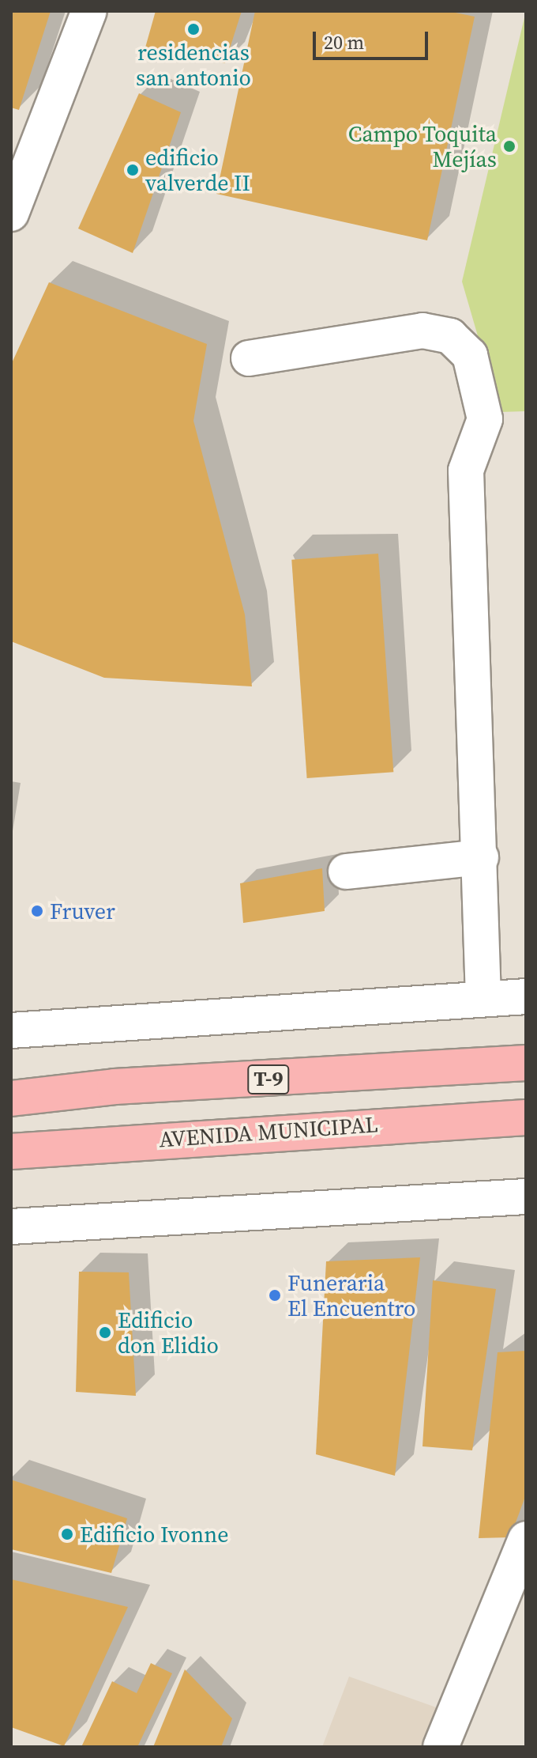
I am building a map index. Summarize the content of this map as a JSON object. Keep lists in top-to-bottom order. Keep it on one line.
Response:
{"streets":{"highway":["T-9","AVENIDA MUNICIPAL"]},"places":["residencias san antonio","Campo Toquita Mejías","edificio valverde II","Fruver","Funeraria El Encuentro","Edificio don Elidio","Edificio Ivonne"],"scale_bar":"20 m"}
